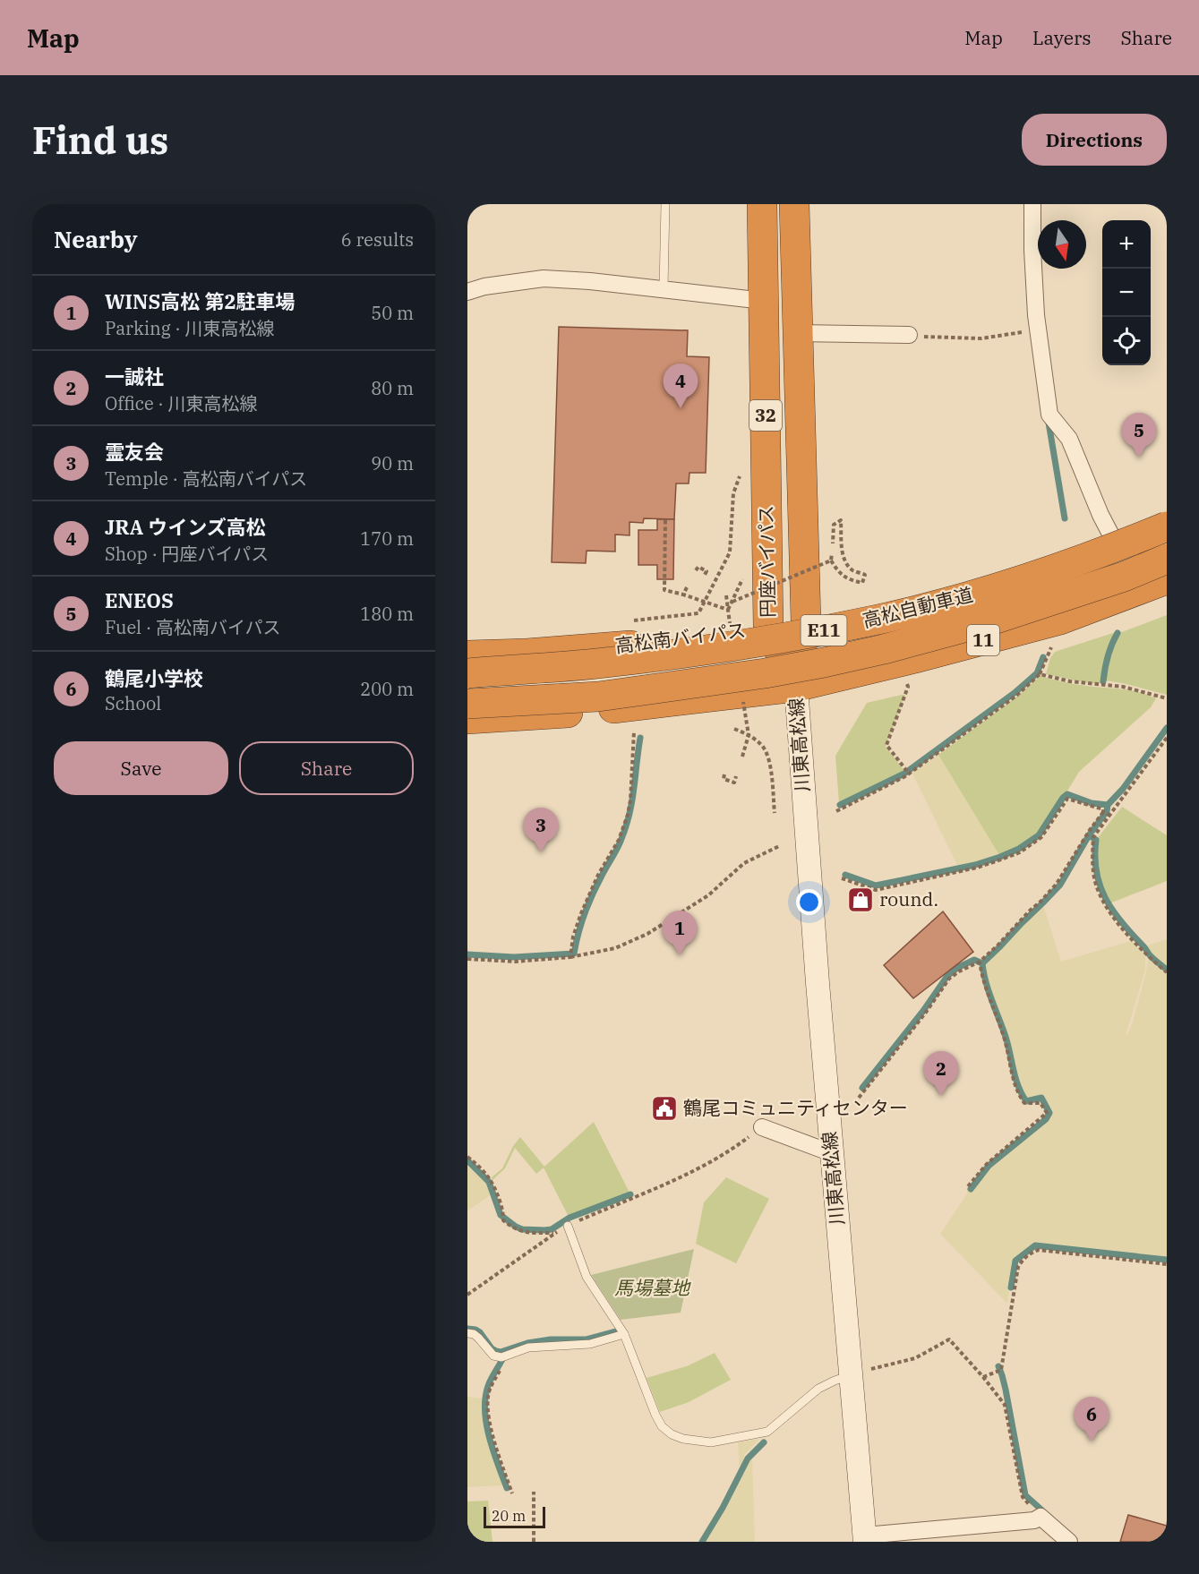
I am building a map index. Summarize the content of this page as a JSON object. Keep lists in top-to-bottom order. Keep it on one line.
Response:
{"streets":{"highway":["32","円座バイパス","高松自動車道","E11","高松南バイパス","11"],"main road":["川東高松線"]},"crossings":[["円座バイパス","高松南バイパス"],["円座バイパス","11"],["円座バイパス","川東高松線"],["11","川東高松線"]],"parks":["馬場墓地"],"places":{"shop":["round."],"public building":["鶴尾コミュニティセンター"]},"scale_bar":"20 m","north":"bottom","page":{"header":"Map","nav":["Map","Layers","Share"],"buttons":["Directions",["Save","Share"]],"title":"Find us","heading":["Nearby","6 results"],"map_buttons":["+","−"],"list":[{"mark":"1","name":"WINS高松 第2駐車場","note":"Parking · 川東高松線","value":"50 m"},{"mark":"2","name":"一誠社","note":"Office · 川東高松線","value":"80 m"},{"mark":"3","name":"霊友会","note":"Temple · 高松南バイパス","value":"90 m"},{"mark":"4","name":"JRA ウインズ高松","note":"Shop · 円座バイパス","value":"170 m"},{"mark":"5","name":"ENEOS","note":"Fuel · 高松南バイパス","value":"180 m"},{"mark":"6","name":"鶴尾小学校","note":"School","value":"200 m"}],"pins":["4","5","3","1","2","6"],"scale":"20 m"}}
